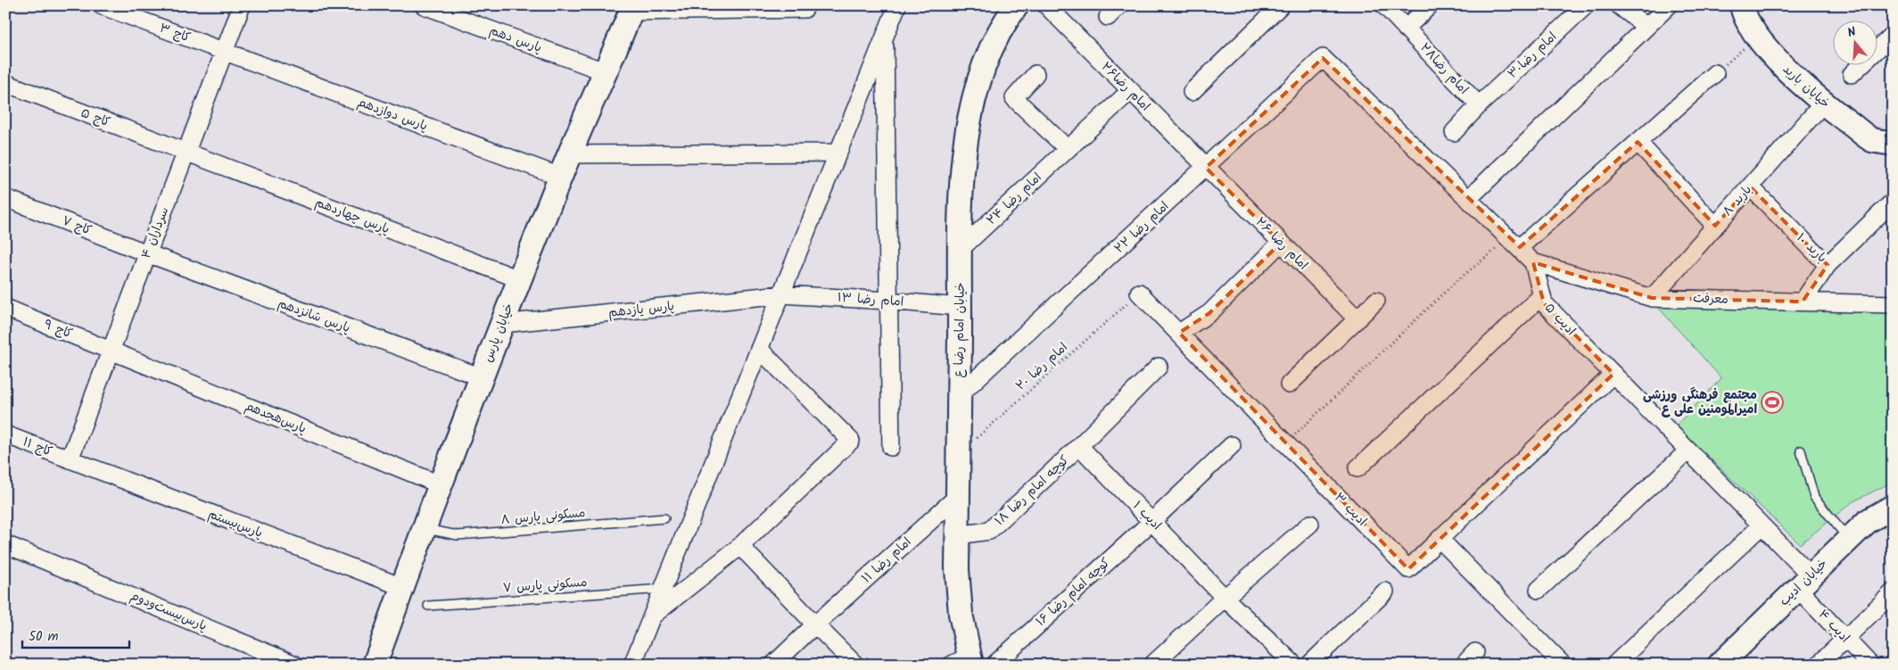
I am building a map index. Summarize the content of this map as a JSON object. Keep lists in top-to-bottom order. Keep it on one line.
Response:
{"streets":{"main road":["خیابان باربد","خیابان امام رضا ع","خیابان پارس","خیابان ادیب"],"street":["کاج ۳","پارس‌‌ دهم","امام رضا۳۰","امام رضا۲۸","امام رضا۲۶","پارس‌‌ دوازدهم","کاج ۵","امام رضا ۲۴","باربد ۸","پارس‌‌ چهاردهم","کاج ۷","امام رضا ۲۲","سرداران ۴","امام رضا ۲۶","باربد ۱۰","معرفت","امام رضا ۱۳","پارس‌‌ یازدهم","پارس‌‌ شانزدهم","ادیب ۵","کاج ۹","پارس‌‌هجدهم","کاج ۱۱","کوچه امام رضا ۱۸","ادیب ۳","ادیب ۱","پارس‌بیستم","امام رضا ۱۱","کوچه امام رضا ۱۶","پارس‌بیست‌و‌دوم","ادیب ۴"],"lane":["مسکونی پارس ۸","مسکونی ‌پارس ۷"],"path":["امام رضا ۲۰"]},"crossings":[["کاج ۳","پارس‌‌ دوازدهم"],["کاج ۳","سرداران ۴"],["پارس‌‌ دهم","خیابان پارس"],["امام رضا۳۰","امام رضا۲۸"],["امام رضا۲۶","امام رضا ۲۴"],["امام رضا۲۶","امام رضا ۲۲"],["امام رضا۲۶","امام رضا ۲۶"],["خیابان باربد","باربد ۸"],["پارس‌‌ دوازدهم","سرداران ۴"],["پارس‌‌ دوازدهم","خیابان پارس"],["کاج ۵","پارس‌‌ چهاردهم"],["کاج ۵","سرداران ۴"],["امام رضا ۲۴","خیابان امام رضا ع"],["باربد ۸","باربد ۱۰"],["باربد ۸","معرفت"],["پارس‌‌ چهاردهم","سرداران ۴"],["پارس‌‌ چهاردهم","خیابان پارس"],["کاج ۷","سرداران ۴"],["کاج ۷","پارس‌‌ شانزدهم"],["امام رضا ۲۲","امام رضا ۲۶"],["امام رضا ۲۲","ادیب ۵"],["امام رضا ۲۲","خیابان امام رضا ع"],["سرداران ۴","پارس‌‌ شانزدهم"],["سرداران ۴","کاج ۹"],["سرداران ۴","پارس‌‌هجدهم"],["سرداران ۴","کاج ۱۱"],["سرداران ۴","پارس‌بیستم"],["معرفت","ادیب ۵"],["امام رضا ۱۳","پارس‌‌ یازدهم"],["امام رضا ۱۳","خیابان امام رضا ع"],["پارس‌‌ یازدهم","خیابان پارس"],["پارس‌‌ شانزدهم","خیابان پارس"],["ادیب ۵","خیابان ادیب"],["ادیب ۵","ادیب ۴"],["کاج ۹","پارس‌‌هجدهم"],["خیابان امام رضا ع","امام رضا ۲۰"],["خیابان امام رضا ع","کوچه امام رضا ۱۸"],["خیابان امام رضا ع","امام رضا ۱۱"],["خیابان پارس","پارس‌‌هجدهم"],["خیابان پارس","مسکونی پارس ۸"],["خیابان پارس","پارس‌بیستم"],["امام رضا ۲۰","ادیب ۳"],["کاج ۱۱","پارس‌بیستم"],["کوچه امام رضا ۱۸","ادیب ۱"],["ادیب ۱","کوچه امام رضا ۱۶"],["خیابان ادیب","ادیب ۴"]],"places":{"sports":["مجتمع فرهنگی ورزشی امیرالمومنین علی ‌ع"]},"scale_bar":"50 m","north":"top"}
